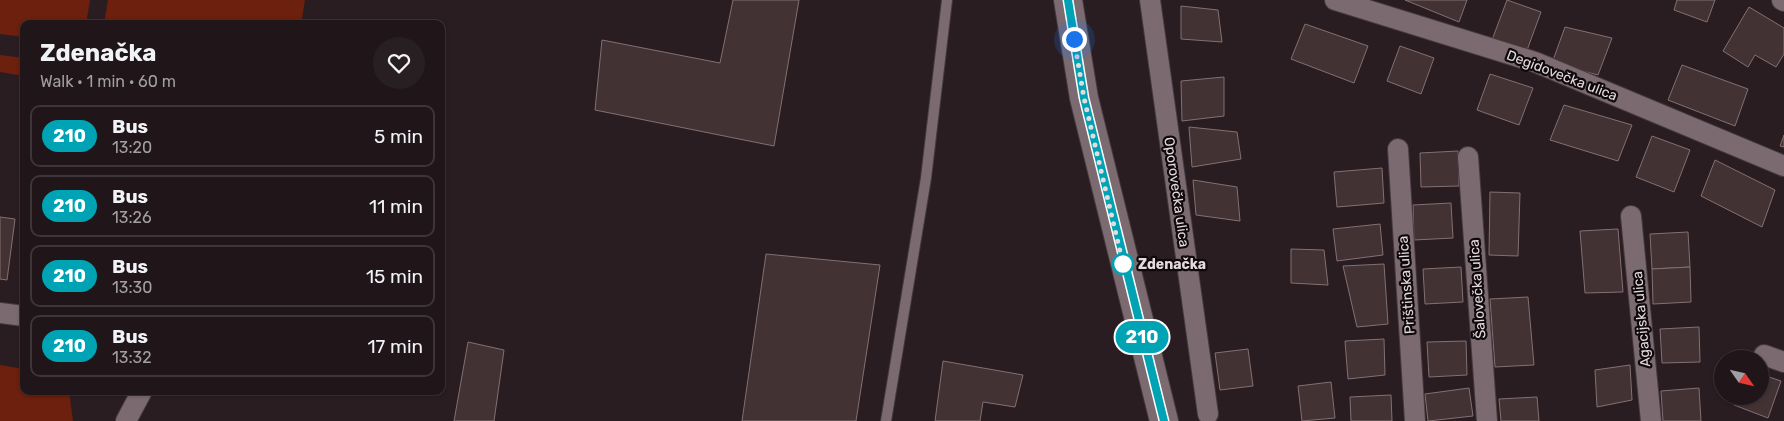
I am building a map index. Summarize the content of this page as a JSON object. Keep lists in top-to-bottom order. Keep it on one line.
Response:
{"streets":{"street":["Degidovečka ulica","Oporovečka ulica","Prištinska ulica","Šalovečka ulica","Agacijska ulica"]},"places":["Zdenačka"],"lines":["bus line 210"],"north":"bottom right","page":{"on_map":"210","heading":["Zdenačka","Walk · 1 min · 60 m"],"list":[{"mark":"210","name":"Bus","note":"13:20","value":"5 min"},{"mark":"210","name":"Bus","note":"13:26","value":"11 min"},{"mark":"210","name":"Bus","note":"13:30","value":"15 min"},{"mark":"210","name":"Bus","note":"13:32","value":"17 min"}]}}
